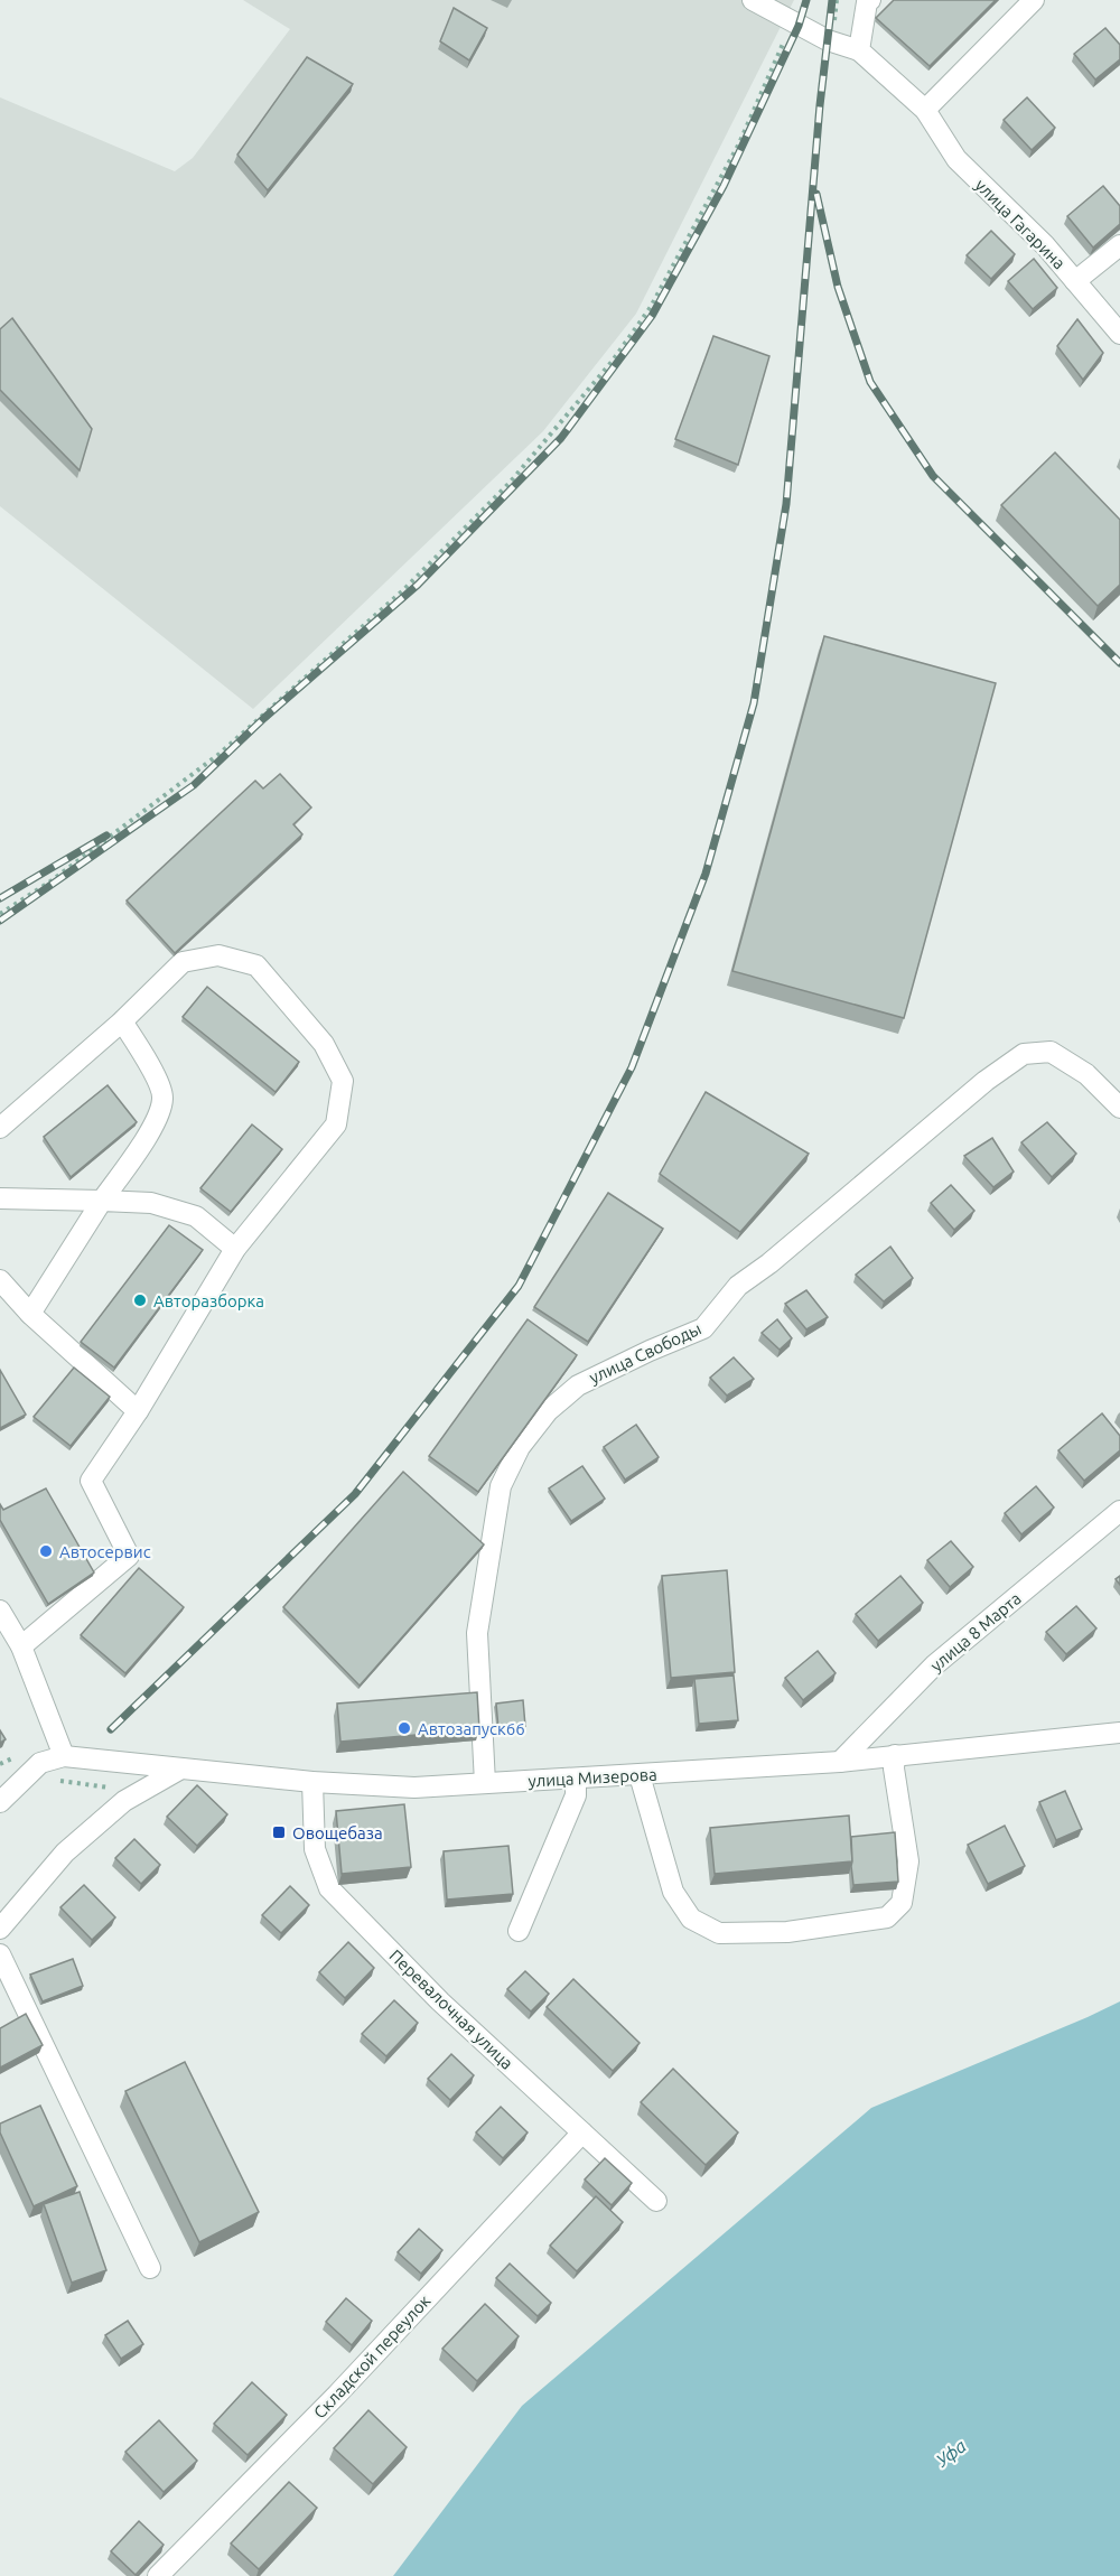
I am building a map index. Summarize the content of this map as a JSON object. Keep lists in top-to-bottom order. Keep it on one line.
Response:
{"streets":{"street":["улица Гагарина","улица Свободы","улица 8 Марта","улица Мизерова","Перевалочная улица","Складской переулок"]},"crossings":[["улица Свободы","улица Мизерова"],["улица 8 Марта","улица Мизерова"],["улица Мизерова","Перевалочная улица"],["Перевалочная улица","Складской переулок"]],"water":["Уфа"],"places":{"other":["Авторазборка","Автосервис","Автозапуск66"],"transit":["Овощебаза"]}}
